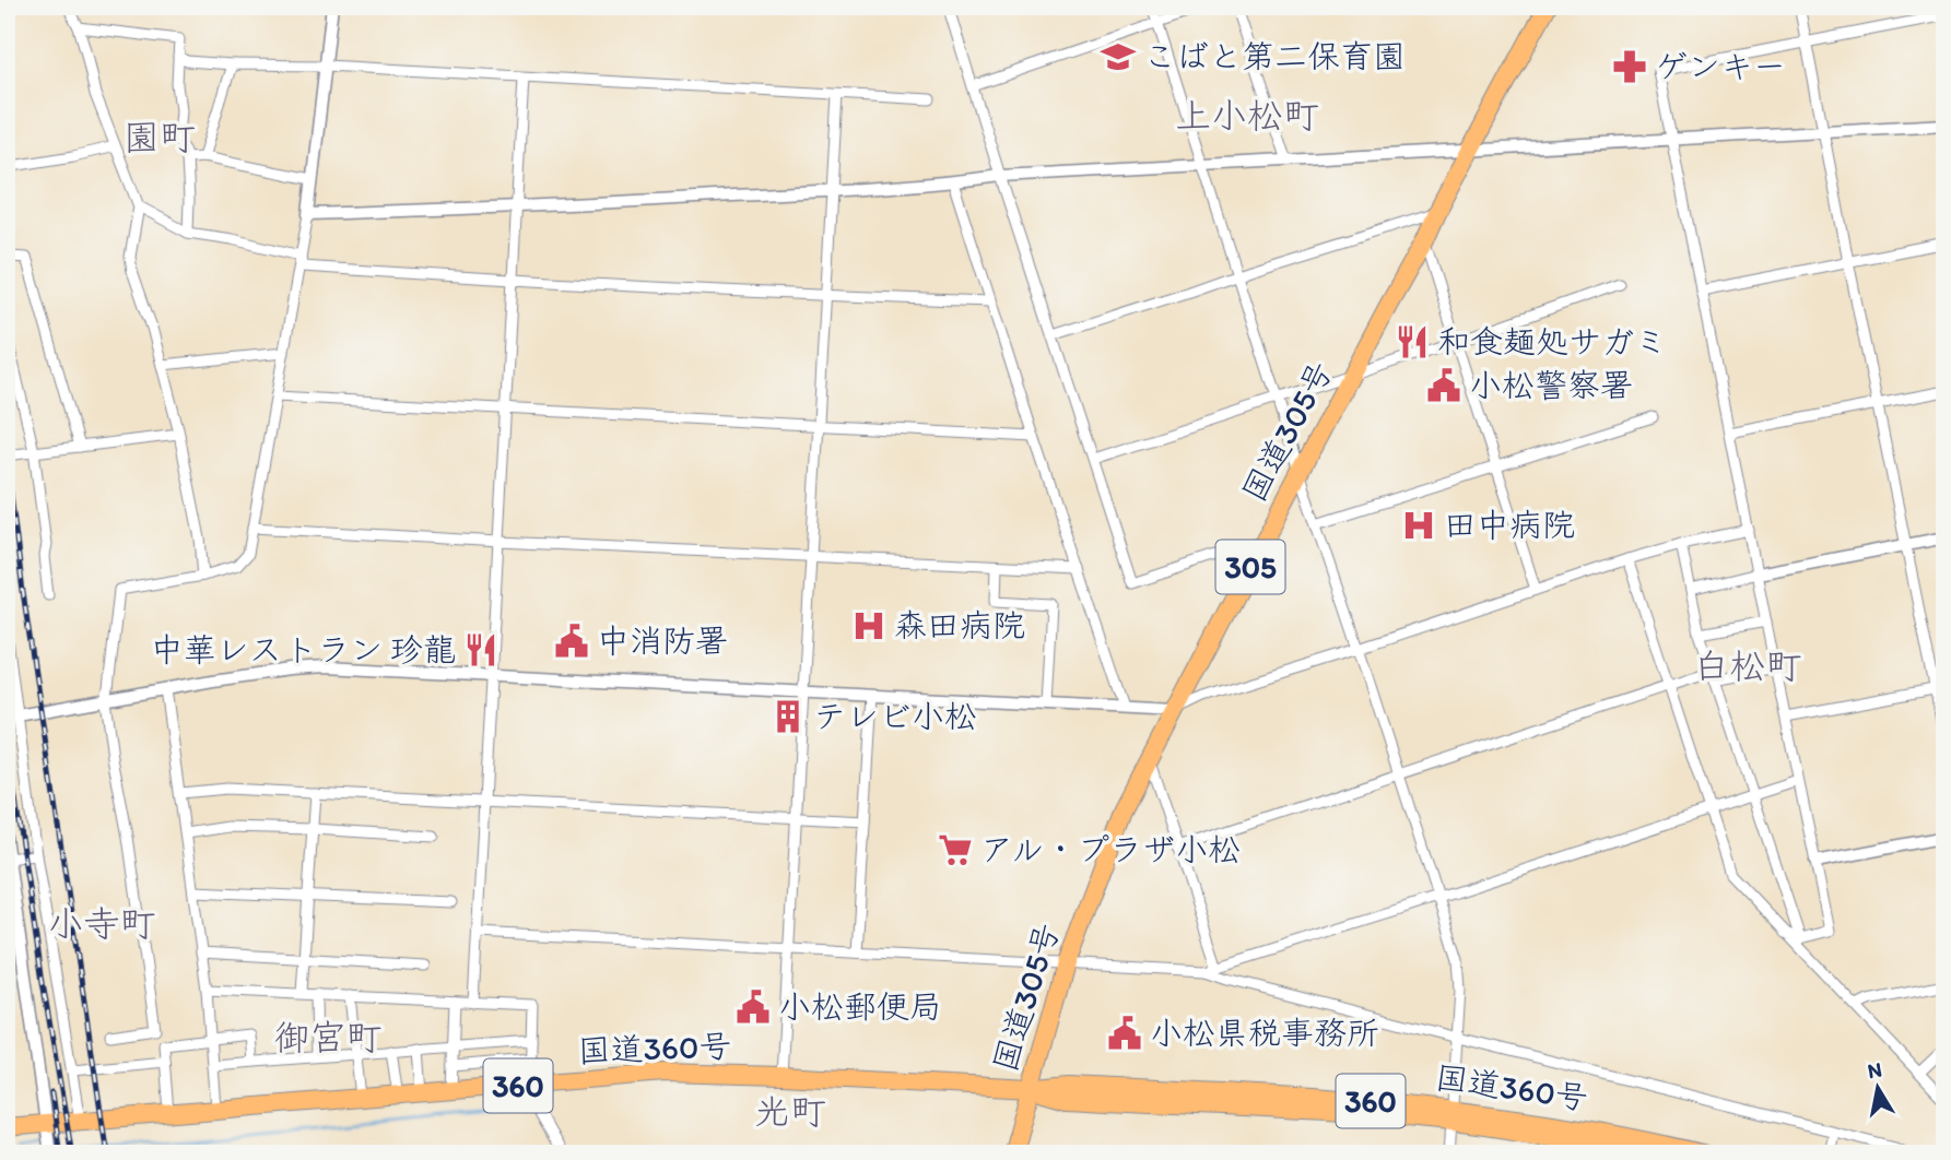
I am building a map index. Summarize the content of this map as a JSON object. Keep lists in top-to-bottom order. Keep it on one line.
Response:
{"streets":{"highway":["国道305号","305","国道360号","360"]},"crossings":[["国道305号","国道360号"]],"districts":["上小松町","園町","白松町","小寺町","御宮町","光町"],"places":{"school or university":["こばと第二保育園"],"pharmacy":["ゲンキー"],"restaurant":["和食麺処サガミ","中華レストラン 珍龍"],"public building":["小松警察署","中消防署","小松郵便局","小松県税事務所"],"hospital":["田中病院","森田病院"],"building":["テレビ小松"],"supermarket":["アル・プラザ小松"]},"north":"top"}
